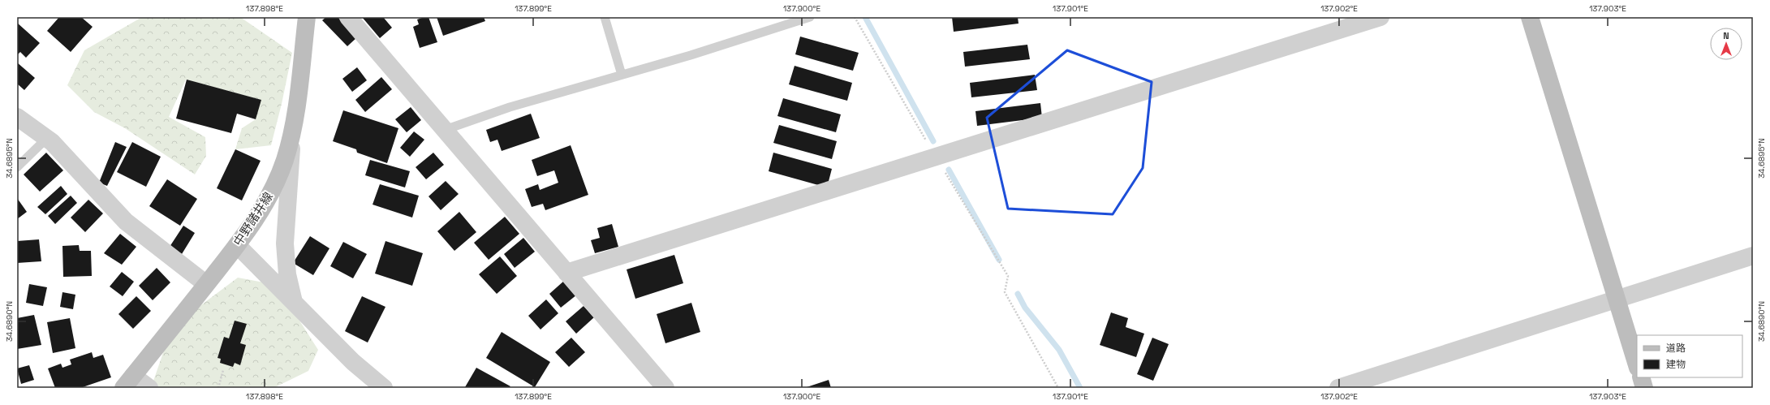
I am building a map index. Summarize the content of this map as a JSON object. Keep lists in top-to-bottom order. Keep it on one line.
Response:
{"streets":{"main road":["中野諸井線"]},"legend":["道路","建物"],"north":"top","coordinates":["137.898°E","137.899°E","137.900°E","137.901°E","137.902°E","137.903°E","34.6895°N","34.6890°N"]}
